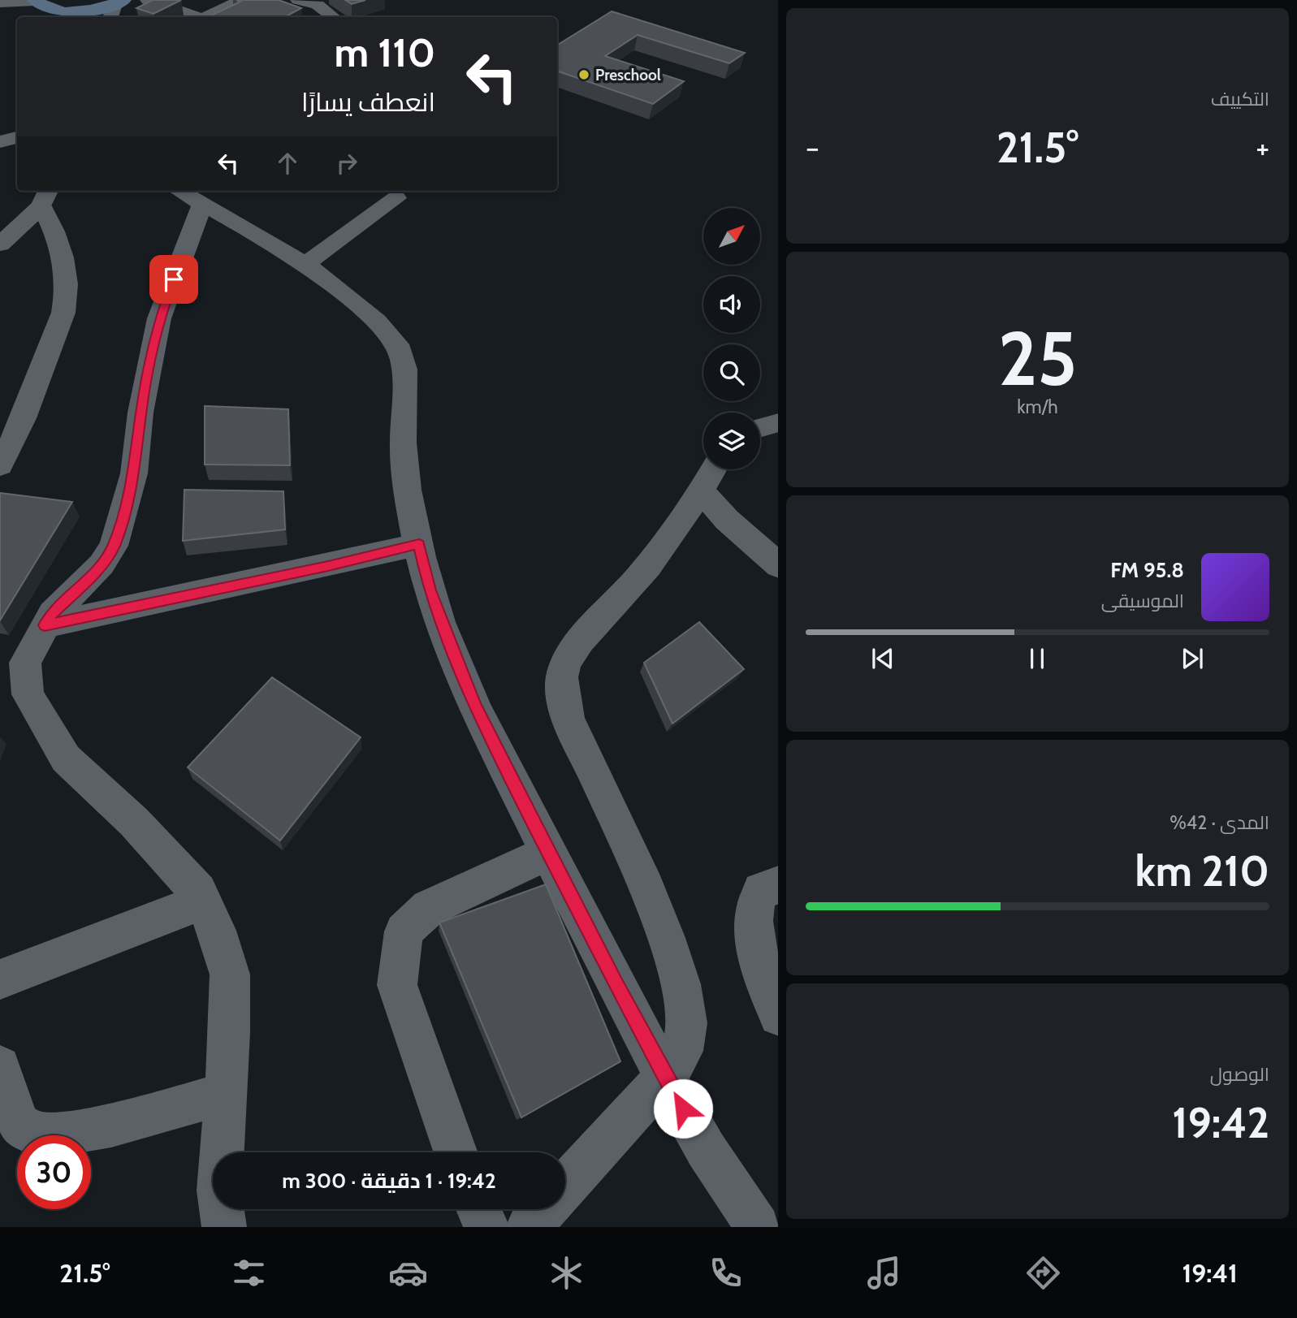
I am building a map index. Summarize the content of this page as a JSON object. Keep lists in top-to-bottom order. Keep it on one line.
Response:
{"places":["Preschool"],"north":"top right","page":{"tile":["التكييف",["25","km/h"],["المدى · 42%","210 km"],["الوصول","19:42"]],"turn":["110 m","انعطف يسارًا"],"heat":["−","21.5°","+"],"song":["95.8 FM","الموسيقى"],"limit":"30","trip":"19:42 · 1 دقيقة · 300 m","tabs":["19:41","21.5°"]}}
